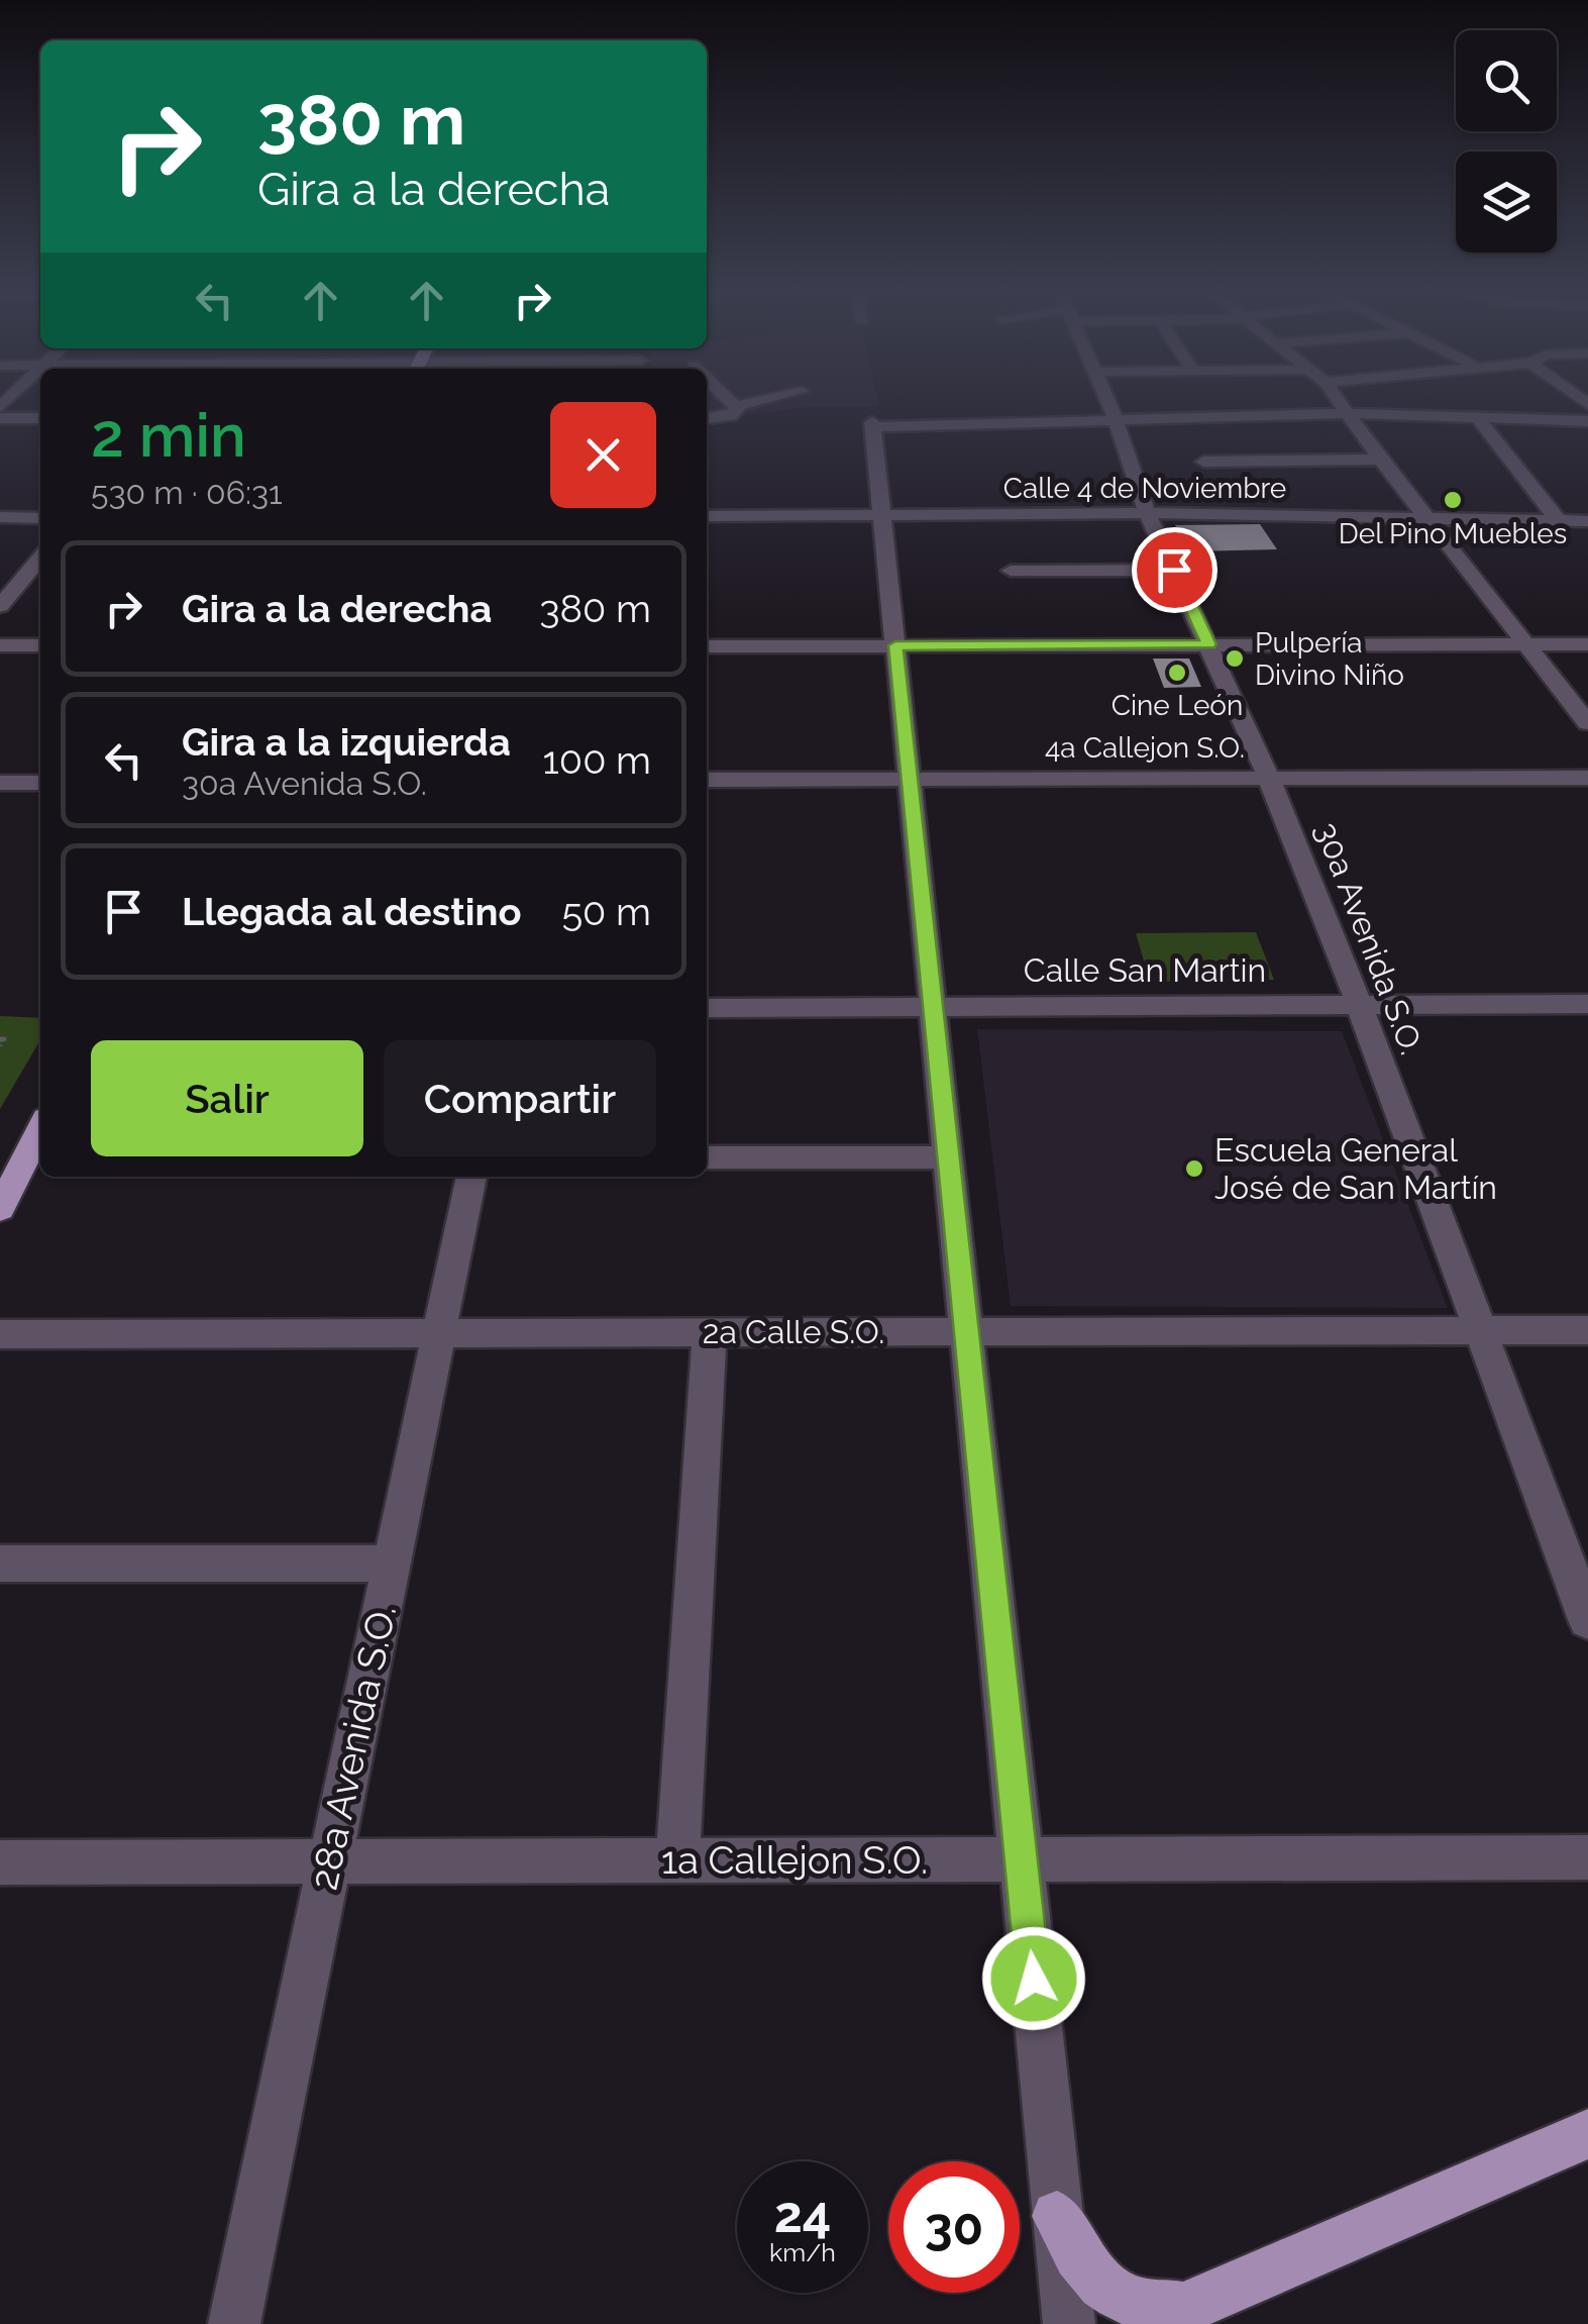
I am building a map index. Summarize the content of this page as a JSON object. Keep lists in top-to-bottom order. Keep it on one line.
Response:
{"streets":{"street":["Calle 4 de Noviembre","4a Callejon S.O.","30a Avenida S.O.","Calle San Martin","2a Calle S.O.","28a Avenida S.O.","1a Callejon S.O."]},"crossings":[["Calle 4 de Noviembre","30a Avenida S.O."],["4a Callejon S.O.","30a Avenida S.O."],["30a Avenida S.O.","Calle San Martin"],["30a Avenida S.O.","2a Calle S.O."],["2a Calle S.O.","28a Avenida S.O."],["28a Avenida S.O.","1a Callejon S.O."]],"places":["Del Pino Muebles","Pulpería Divino Niño","Cine León","Escuela General José de San Martín"],"page":{"turn":["380 m","Gira a la derecha"],"heading":["2 min","530 m · 06:31"],"list":[{"name":"Gira a la derecha","value":"380 m"},{"name":"Gira a la izquierda","note":"30a Avenida S.O.","value":"100 m"},{"name":"Llegada al destino","value":"50 m"}],"buttons":["Salir","Compartir"],"speed":"24 km/h","limit":"30"}}
